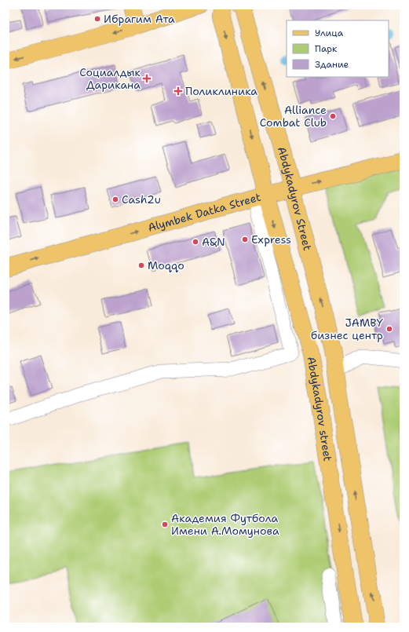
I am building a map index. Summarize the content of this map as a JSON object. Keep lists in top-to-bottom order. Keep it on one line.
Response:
{"streets":{"main road":["Abdykadyrov Street","Alymbek Datka Street","Abdykadyrov street"]},"crossings":[["Abdykadyrov Street","Alymbek Datka Street"],["Abdykadyrov Street","Abdykadyrov street"],["Alymbek Datka Street","Abdykadyrov street"]],"one_way":["Alymbek Datka Street"],"places":{"other":["Ибрагим Ата","Alliance Combat Club","Cash2u","Express","A&N","Moqqo","JAMBY бизнес центр","Академия Футбола Имени А.Момунова"],"health":["Социалдык Дарикана","Поликлиника"]},"legend":["Улица","Парк","Здание"]}
